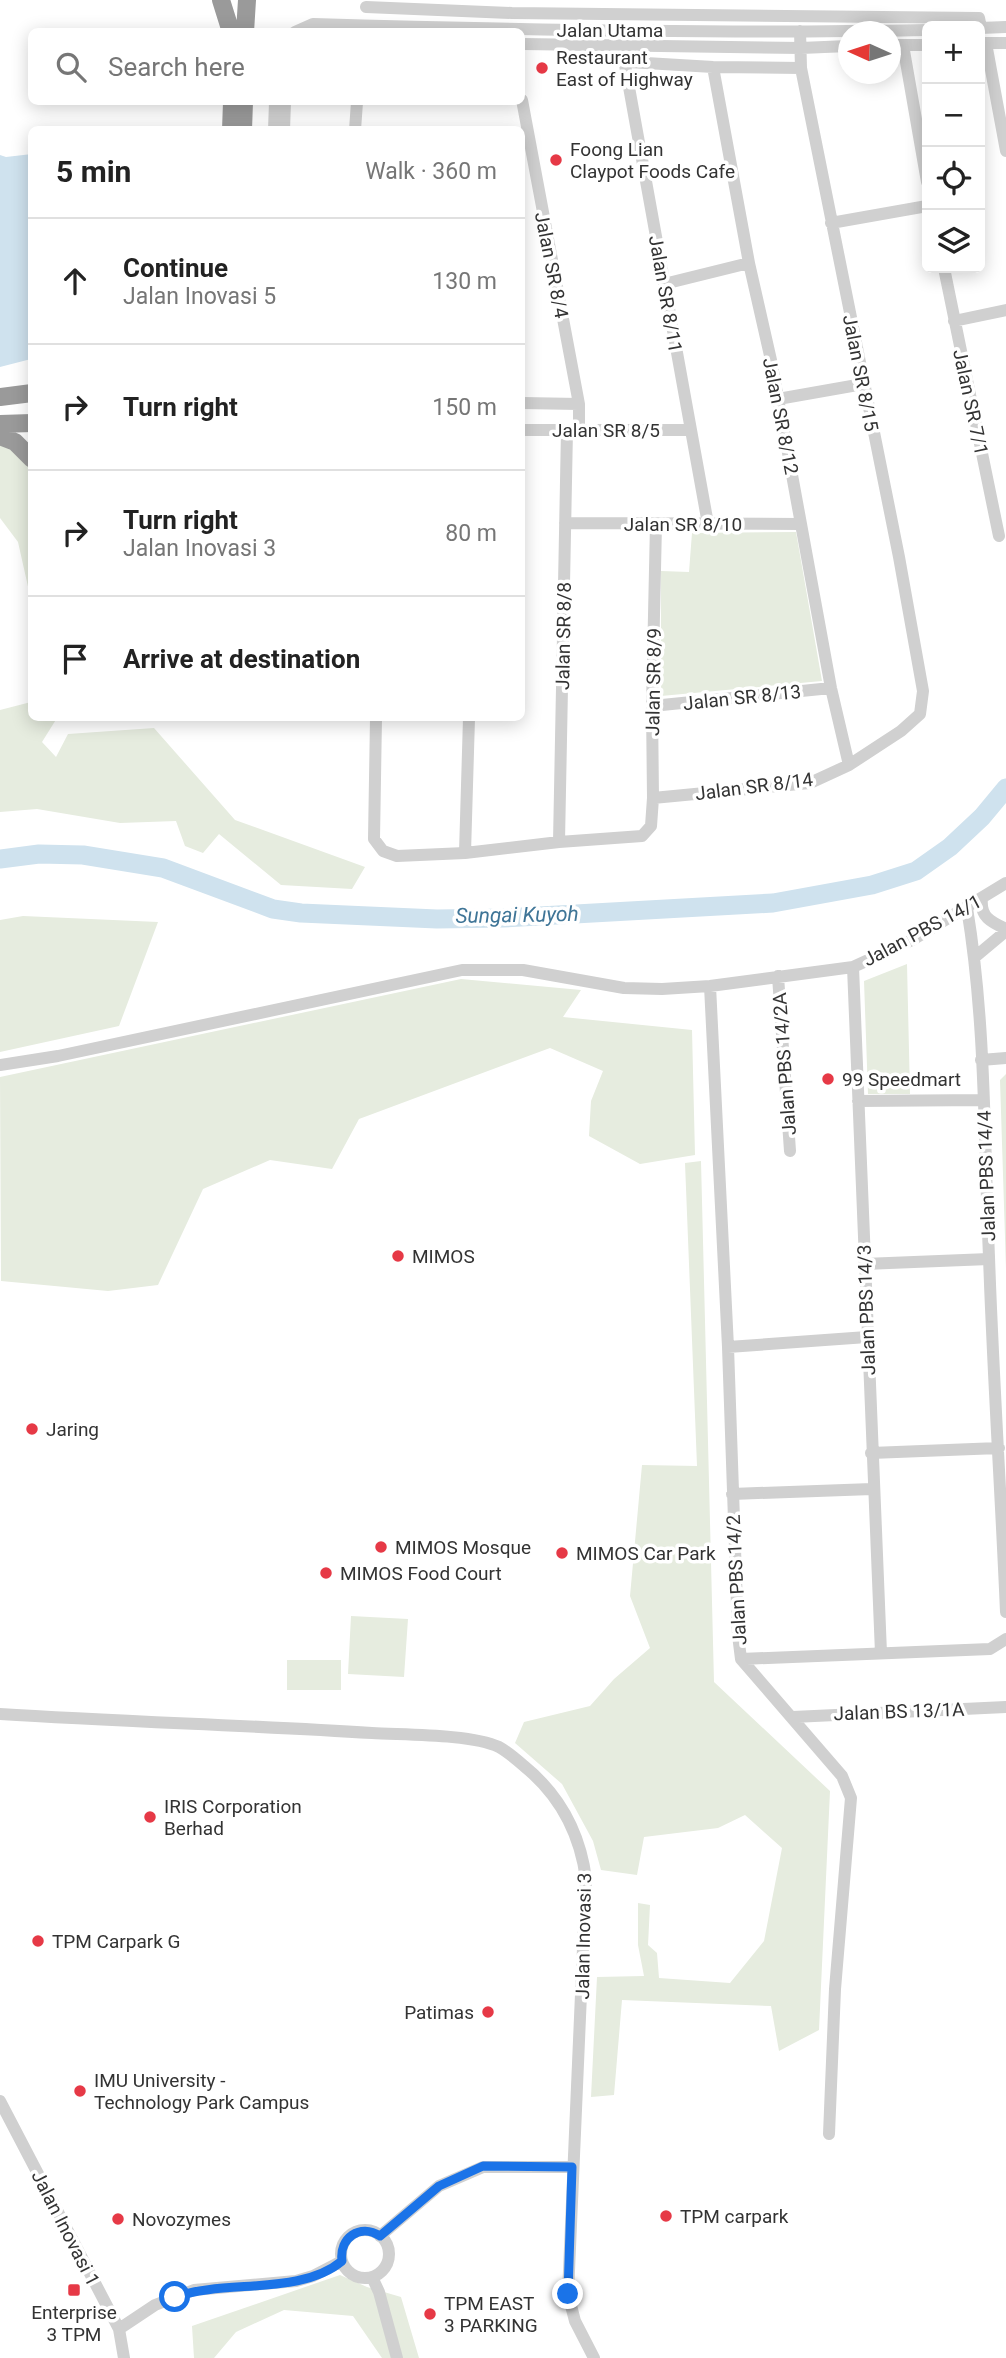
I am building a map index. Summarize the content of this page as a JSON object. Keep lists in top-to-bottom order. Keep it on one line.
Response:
{"streets":{"street":["Jalan Utama","Jalan SR 8/4","Jalan SR 8/11","Jalan SR 8/15","Jalan SR 7/1","Jalan SR 8/12","Jalan SR 8/5","Jalan SR 8/10","Jalan SR 8/8","Jalan SR 8/9","Jalan SR 8/13","Jalan SR 8/14","Jalan PBS 14/1","Jalan PBS 14/2A","Jalan PBS 14/4","Jalan PBS 14/3","Jalan PBS 14/2","Jalan BS 13/1A","Jalan Inovasi 3","Jalan Inovasi 1"]},"crossings":[["Jalan Utama","Jalan SR 8/15"],["Jalan SR 8/4","Jalan SR 8/5"],["Jalan SR 8/4","Jalan SR 8/8"],["Jalan SR 8/11","Jalan SR 8/12"],["Jalan SR 8/11","Jalan SR 8/5"],["Jalan SR 8/11","Jalan SR 8/10"],["Jalan SR 8/15","Jalan SR 8/14"],["Jalan SR 8/12","Jalan SR 8/10"],["Jalan SR 8/12","Jalan SR 8/13"],["Jalan SR 8/12","Jalan SR 8/14"],["Jalan SR 8/5","Jalan SR 8/8"],["Jalan SR 8/10","Jalan SR 8/8"],["Jalan SR 8/10","Jalan SR 8/9"],["Jalan SR 8/8","Jalan SR 8/9"],["Jalan SR 8/9","Jalan SR 8/13"],["Jalan SR 8/9","Jalan SR 8/14"],["Jalan PBS 14/1","Jalan PBS 14/2A"],["Jalan PBS 14/1","Jalan PBS 14/4"],["Jalan PBS 14/1","Jalan PBS 14/3"],["Jalan PBS 14/1","Jalan PBS 14/2"],["Jalan PBS 14/2","Jalan BS 13/1A"]],"water":["Sungai Kuyoh"],"places":{"other":["Restaurant East of Highway","Foong Lian Claypot Foods Cafe","99 Speedmart","MIMOS","Jaring","MIMOS Mosque","MIMOS Car Park","MIMOS Food Court","IRIS Corporation Berhad","TPM Carpark G","Patimas","IMU University - Technology Park Campus","TPM carpark","Novozymes","TPM EAST 3 PARKING"],"transit":["Enterprise 3 TPM"]},"north":"left","page":{"map_buttons":["+","−"],"search":"Search here","heading":["5 min","Walk · 360 m"],"list":[["Continue","Jalan Inovasi 5","130 m"],["Turn right","150 m"],["Turn right","Jalan Inovasi 3","80 m"],"Arrive at destination"]}}
